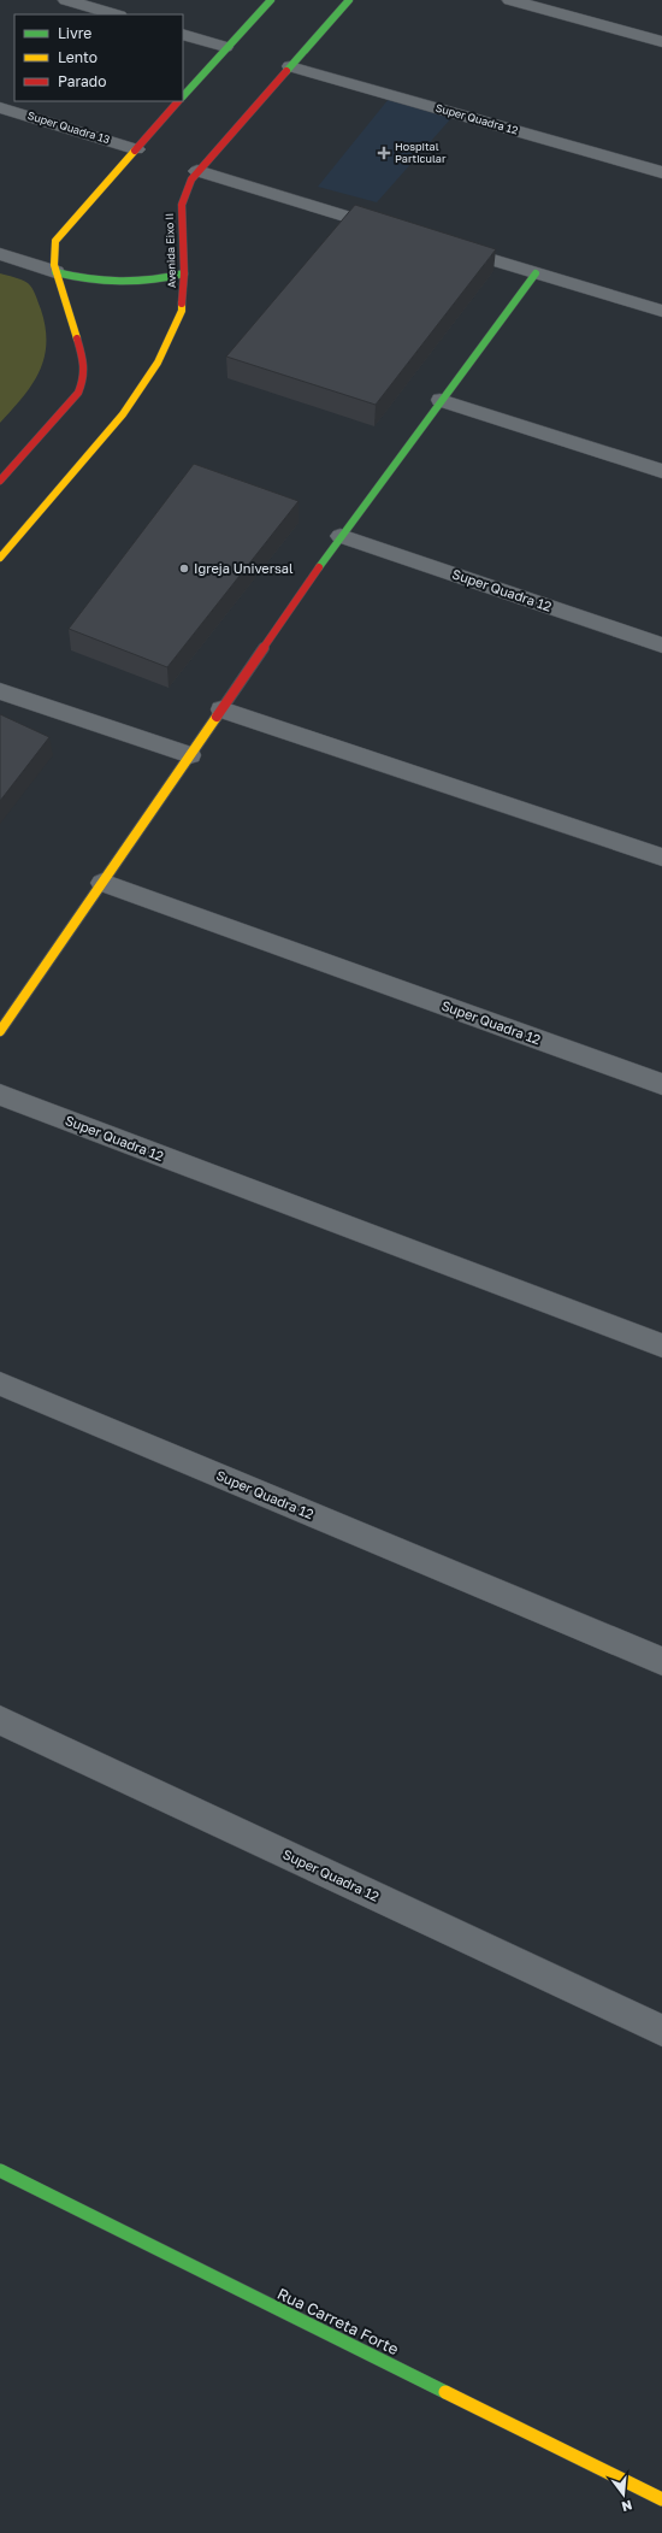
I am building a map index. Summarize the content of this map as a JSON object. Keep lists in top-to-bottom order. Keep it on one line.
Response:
{"streets":{"street":["Super Quadra 12","Super Quadra 13","Avenida Eixo II","Rua Carreta Forte"]},"crossings":[["Super Quadra 12","Avenida Eixo II"]],"places":{"health":["Hospital Particular"],"other":["Igreja Universal"]},"legend":["Livre","Lento","Parado"],"north":"bottom"}
